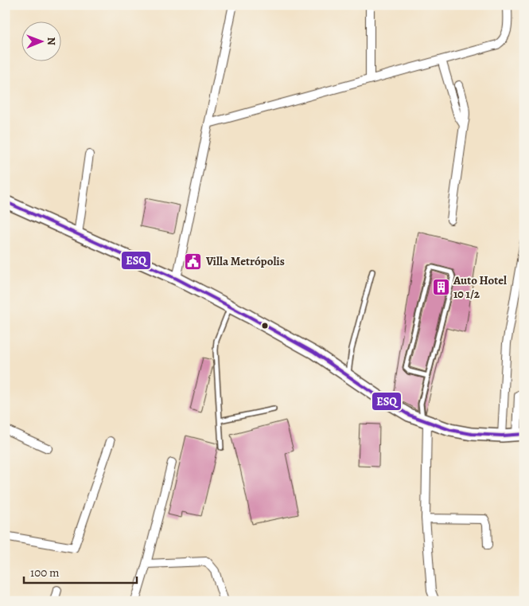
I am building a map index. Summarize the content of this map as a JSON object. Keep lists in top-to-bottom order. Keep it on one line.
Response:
{"places":{"public building":["Villa Metrópolis"],"building":["Auto Hotel 10 1/2"]},"lines":["transit line ESQ"],"scale_bar":"100 m","north":"right"}
